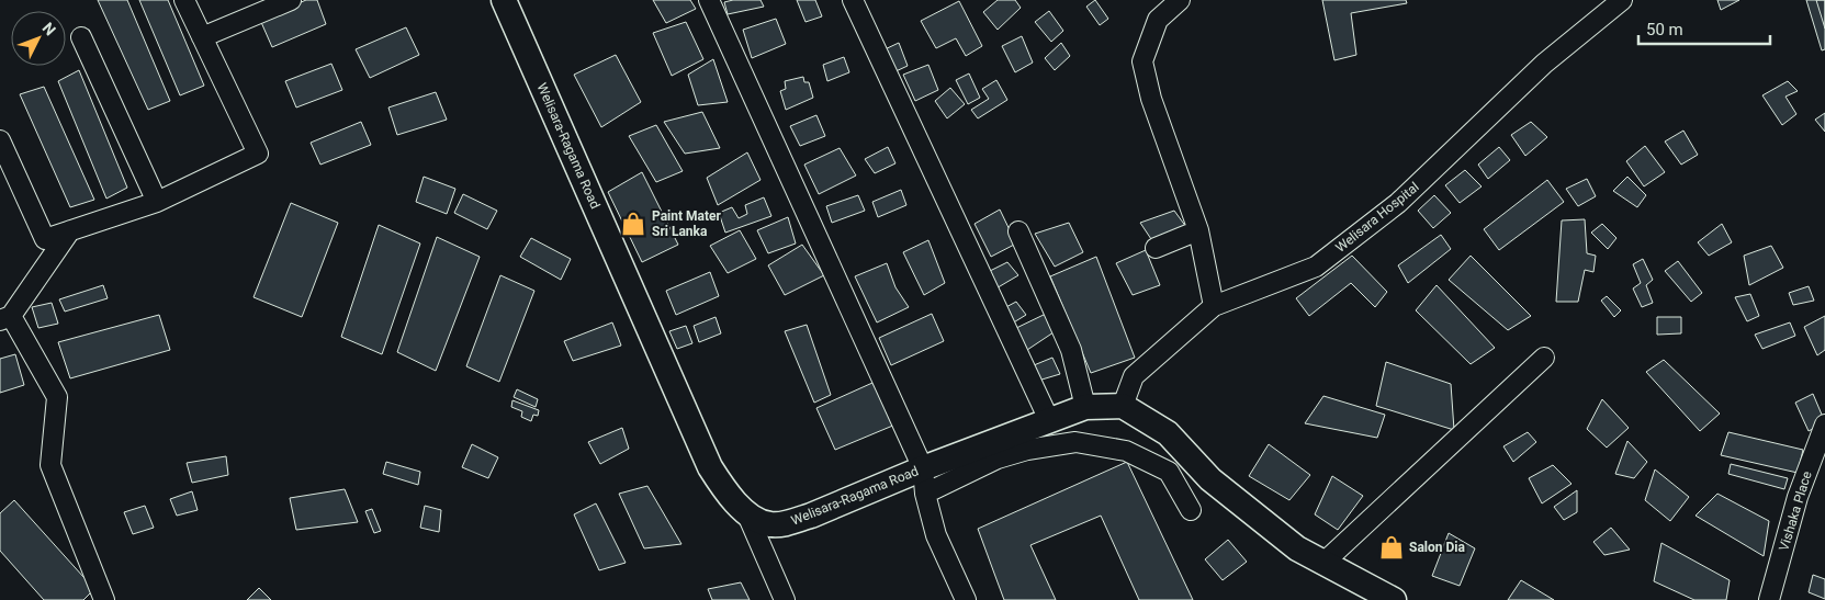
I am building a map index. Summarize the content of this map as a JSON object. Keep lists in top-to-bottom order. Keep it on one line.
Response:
{"streets":{"main road":["Welisara-Ragama Road"],"street":["Welisara Hospital","Vishaka Place"]},"crossings":[["Welisara-Ragama Road","Welisara Hospital"]],"places":{"shop":["Paint Mater Sri Lanka","Salon Dia"]},"scale_bar":"50 m","north":"top right"}
